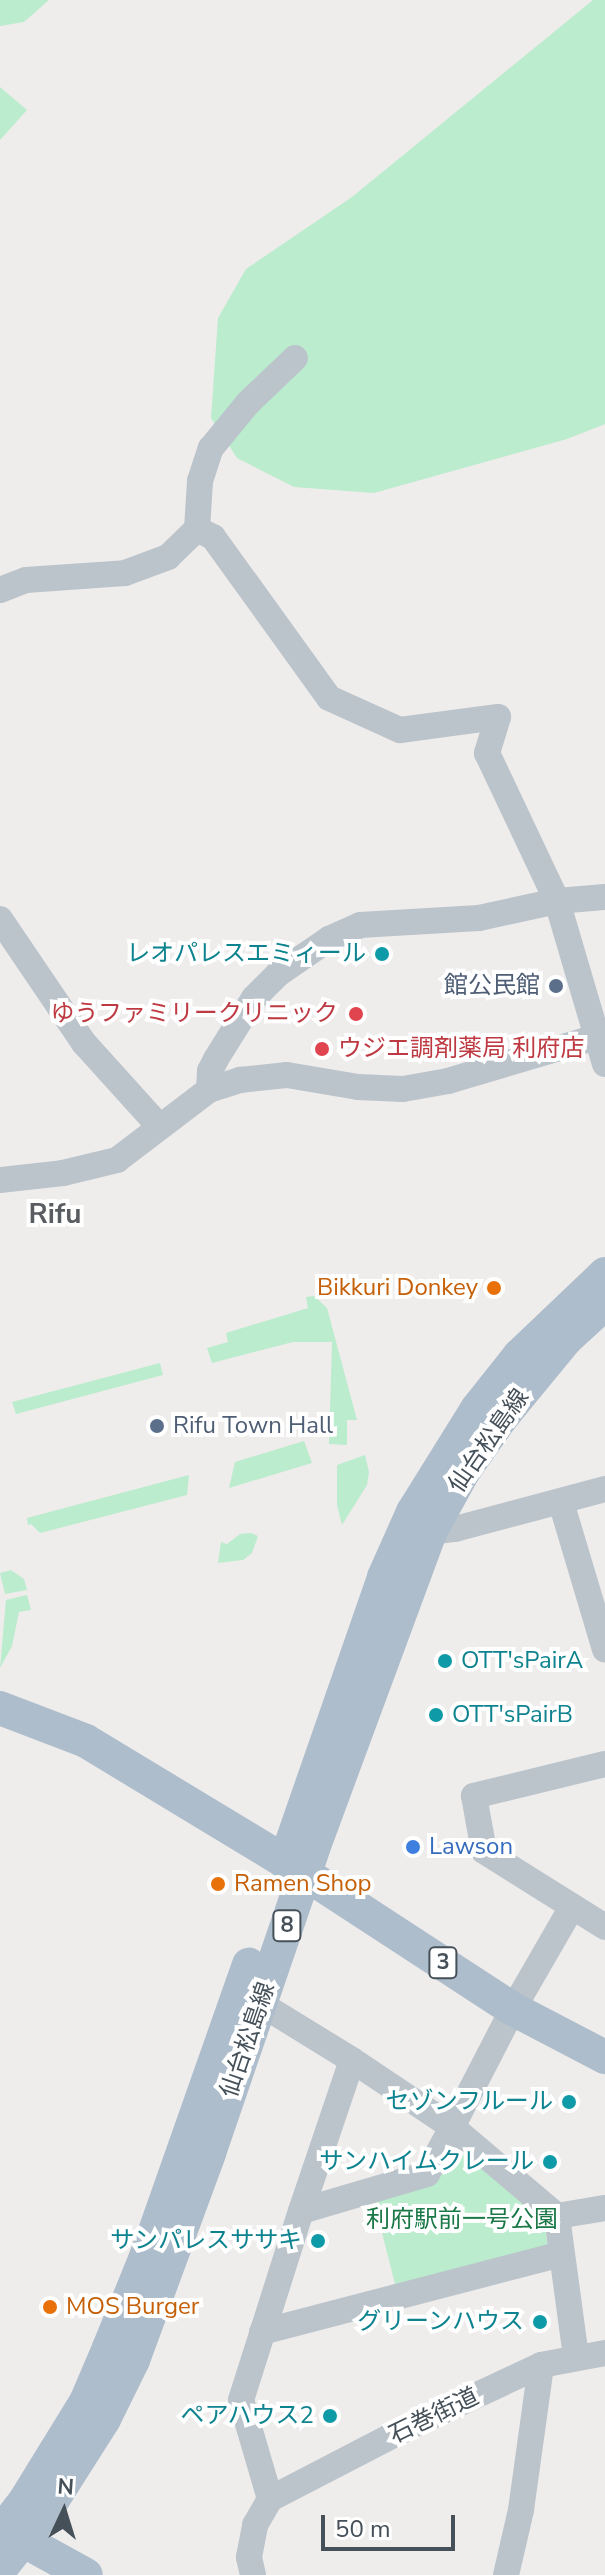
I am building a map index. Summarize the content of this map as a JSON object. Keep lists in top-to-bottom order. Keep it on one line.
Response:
{"streets":{"main road":["仙台松島線","8","3"],"street":["石巻街道"]},"crossings":[["仙台松島線","3"]],"districts":["Rifu"],"parks":["利府駅前一号公園"],"places":["レオパレスエミィール","館公民館","ゆうファミリークリニック","ウジエ調剤薬局 利府店","Bikkuri Donkey","Rifu Town Hall","OTT'sPairA","OTT'sPairB","Lawson","Ramen Shop","セゾンフルール","サンハイムクレール","サンパレスササキ","MOS Burger","グリーンハウス","ペアハウス2"],"scale_bar":"50 m","north":"top"}
